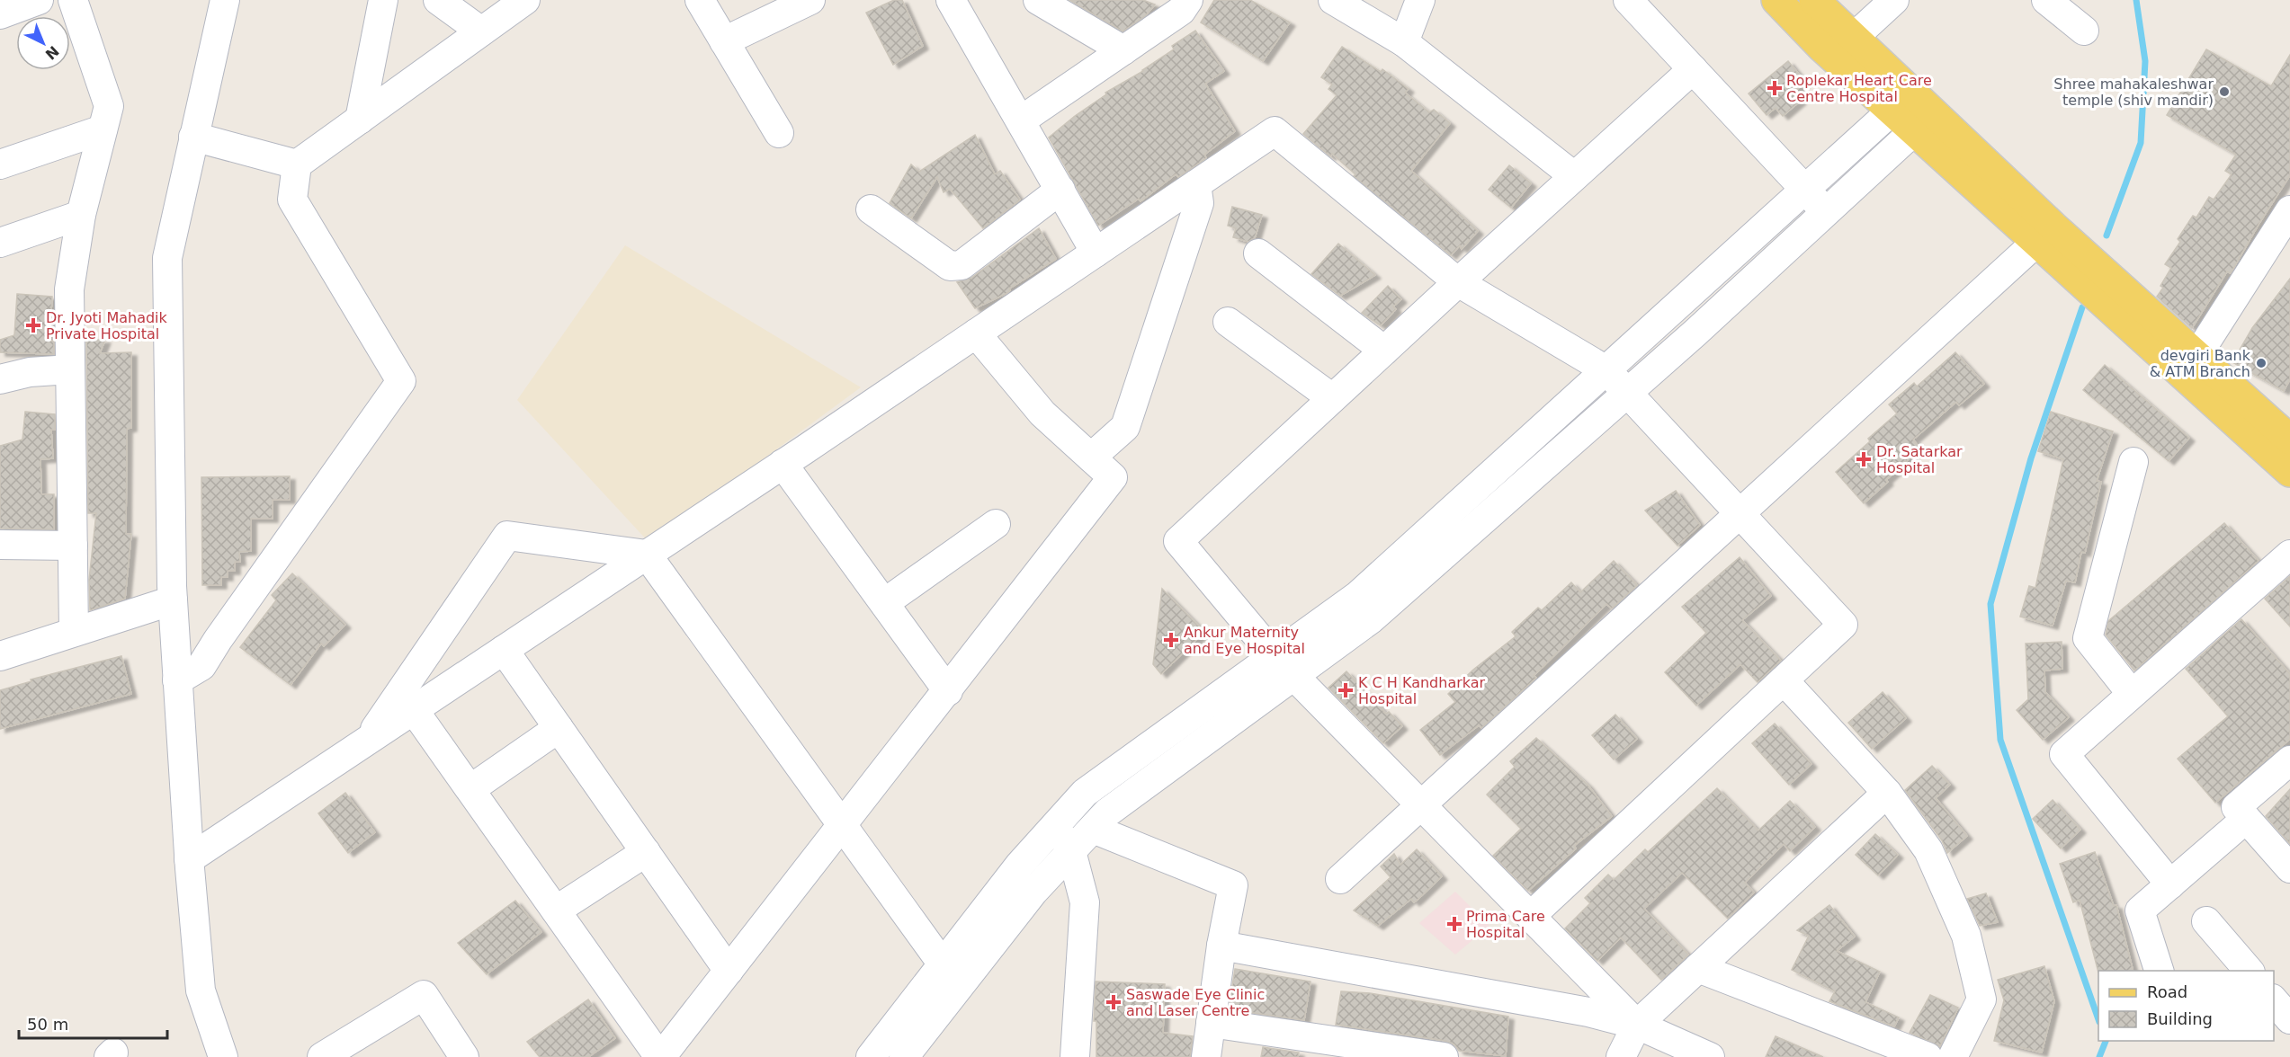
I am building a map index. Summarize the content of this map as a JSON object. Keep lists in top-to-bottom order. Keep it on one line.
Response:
{"places":{"health":["Roplekar Heart Care Centre Hospital","Dr. Jyoti Mahadik Private Hospital","Dr. Satarkar Hospital","Ankur Maternity and Eye Hospital","K C H Kandharkar Hospital","Prima Care Hospital","Saswade Eye Clinic and Laser Centre"],"other":["Shree mahakaleshwar temple (shiv mandir)","devgiri Bank & ATM Branch"]},"legend":["Road","Building"],"scale_bar":"50 m","north":"bottom right"}
